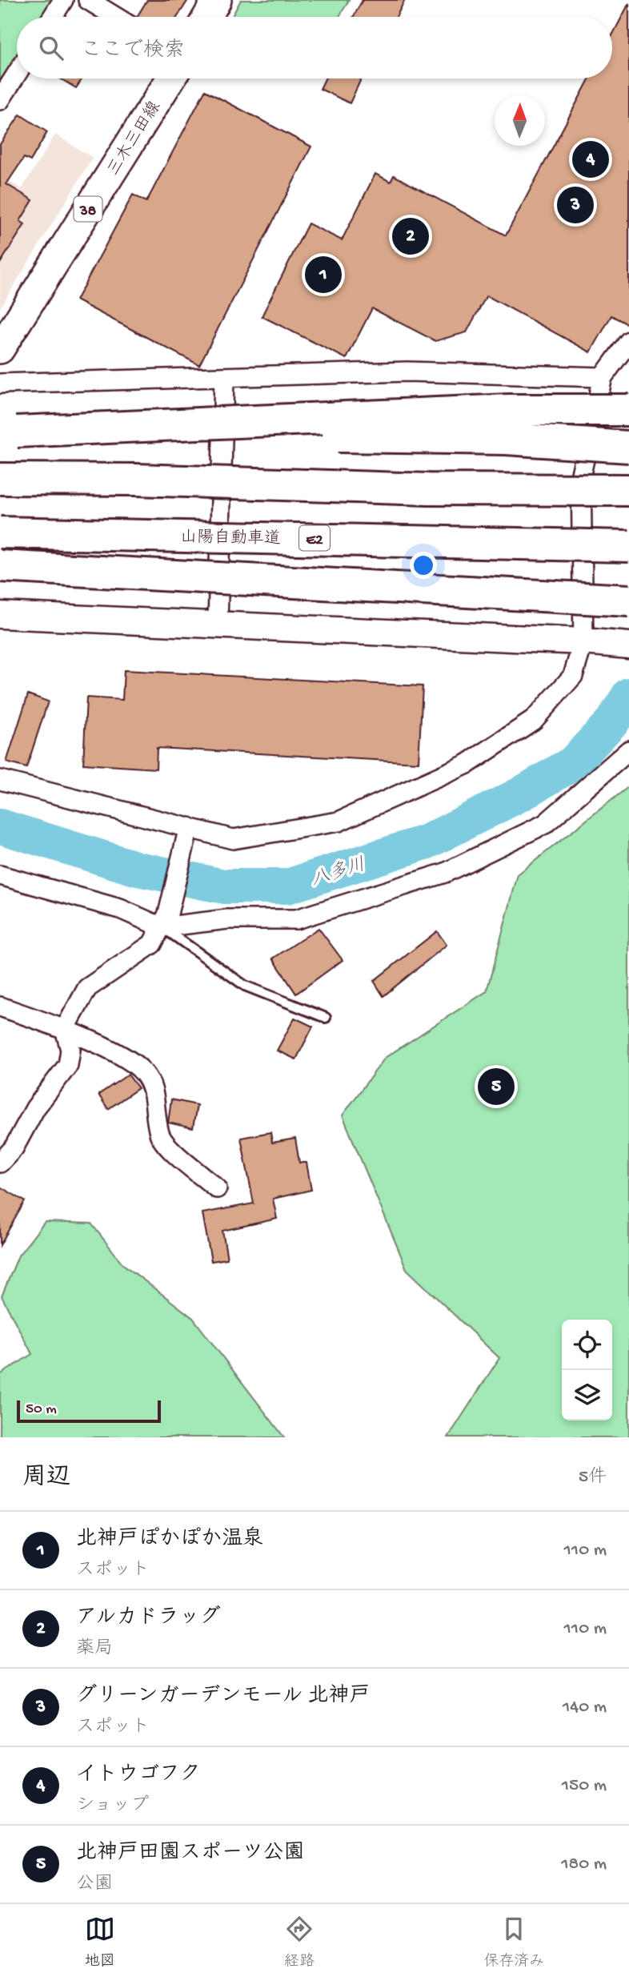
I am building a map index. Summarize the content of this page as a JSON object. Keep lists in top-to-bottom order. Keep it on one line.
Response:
{"streets":{"highway":["山陽自動車道","E2"],"main road":["三木三田線","38"]},"water":["八多川"],"scale_bar":"50 m","north":"top","page":{"search":"ここで検索","pins":["4","3","2","1","5"],"scale":"50 m","heading":["周辺","5件"],"list":[{"mark":"1","name":"北神戸ぽかぽか温泉","note":"スポット","value":"110 m"},{"mark":"2","name":"アルカドラッグ","note":"薬局","value":"110 m"},{"mark":"3","name":"グリーンガーデンモール 北神戸","note":"スポット","value":"140 m"},{"mark":"4","name":"イトウゴフク","note":"ショップ","value":"150 m"},{"mark":"5","name":"北神戸田園スポーツ公園","note":"公園","value":"180 m"}],"nav":["地図","経路","保存済み"]}}
